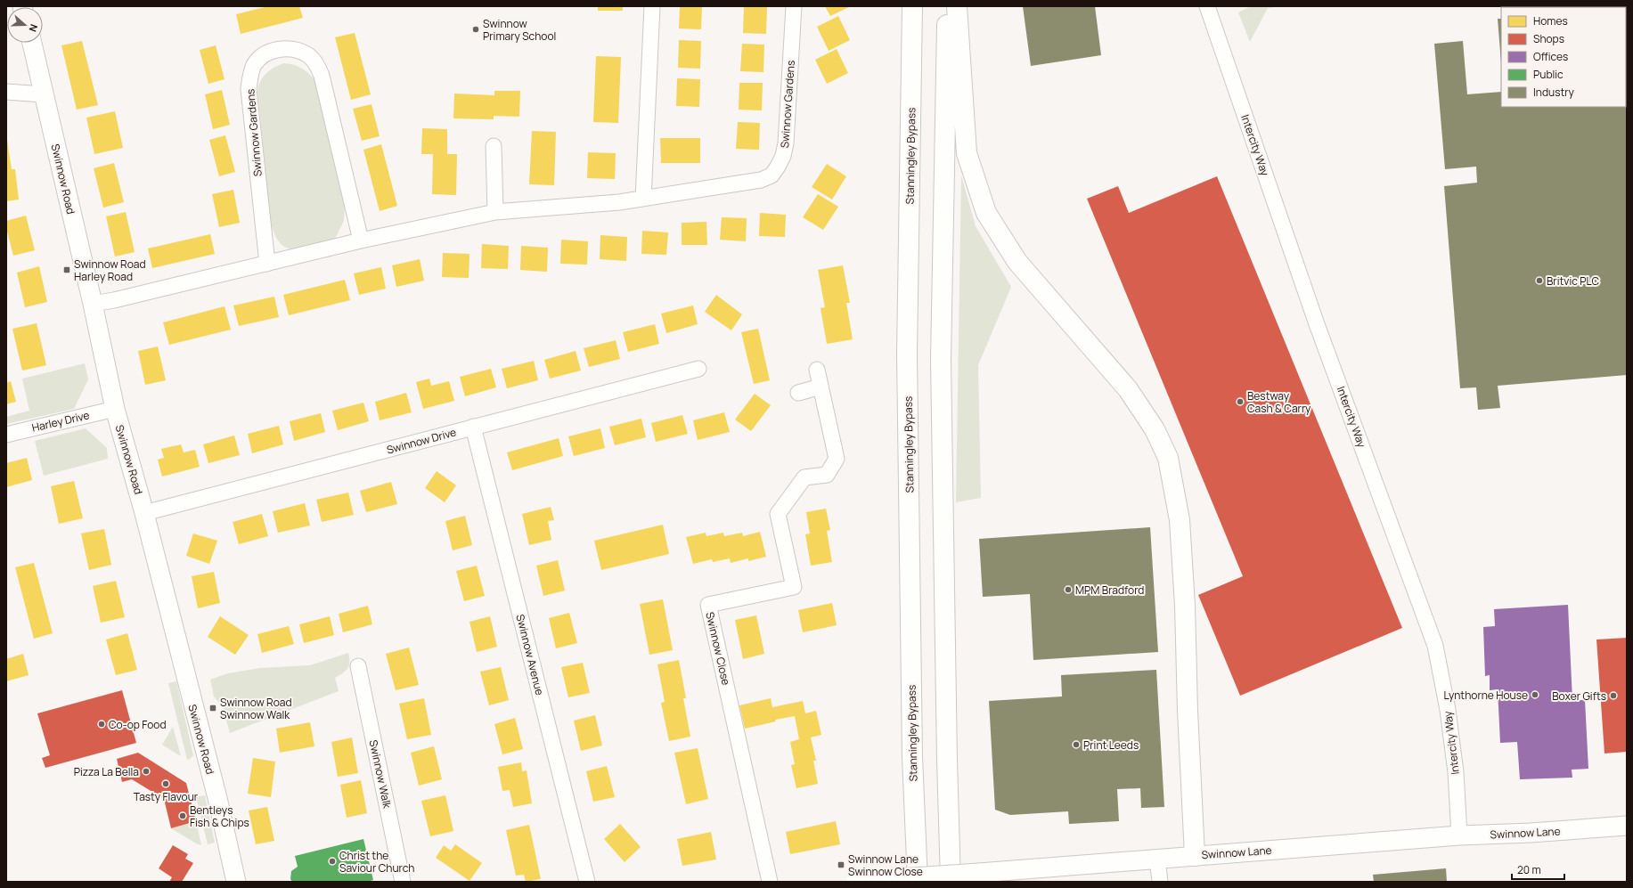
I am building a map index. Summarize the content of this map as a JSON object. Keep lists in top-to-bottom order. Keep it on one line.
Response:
{"streets":{"highway":["Stanningley Bypass"],"street":["Swinnow Gardens","Intercity Way","Swinnow Road","Harley Drive","Swinnow Drive","Swinnow Close","Swinnow Avenue","Swinnow Walk","Swinnow Lane"]},"crossings":[["Swinnow Gardens","Swinnow Road"],["Intercity Way","Swinnow Lane"],["Swinnow Road","Harley Drive"],["Swinnow Road","Swinnow Drive"],["Swinnow Drive","Swinnow Avenue"]],"places":{"other":["Swinnow Primary School","Britvic PLC","Bestway Cash & Carry","MPM Bradford","Lynthorne House","Boxer Gifts","Co-op Food","Print Leeds","Pizza La Bella","Tasty Flavour","Bentleys Fish & Chips","Christ the Saviour Church"],"transit":["Swinnow Road Harley Road","Swinnow Road Swinnow Walk","Swinnow Lane Swinnow Close"]},"legend":["Homes","Shops","Offices","Public","Industry"],"scale_bar":"20 m","north":"right"}
